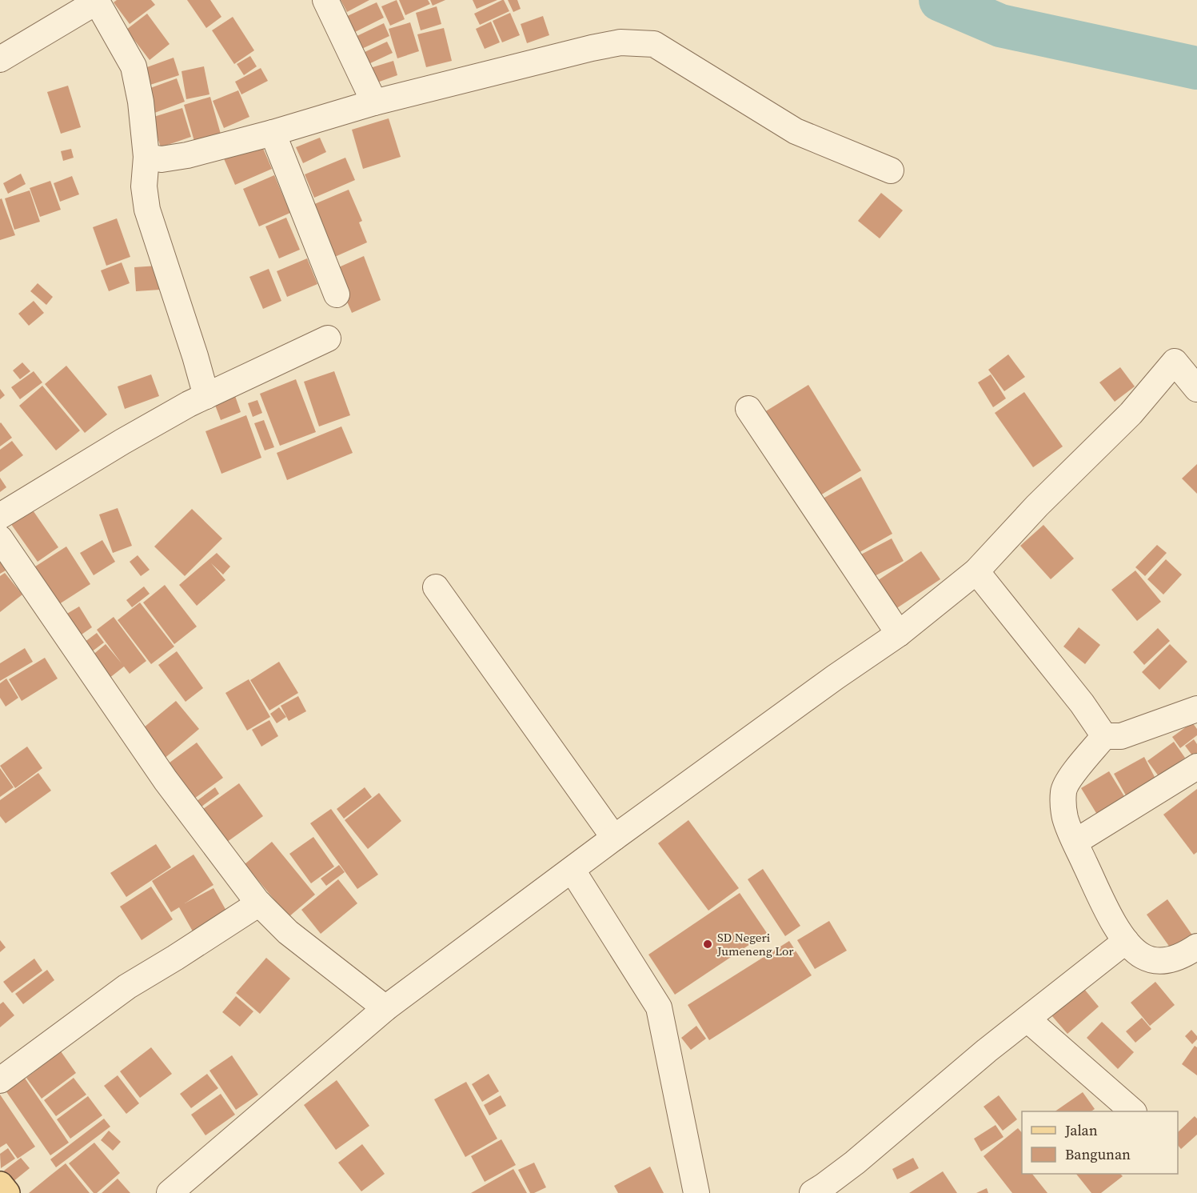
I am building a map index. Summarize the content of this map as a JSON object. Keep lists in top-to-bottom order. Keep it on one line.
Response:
{"places":["SD Negeri Jumeneng Lor"],"legend":["Jalan","Bangunan"]}
